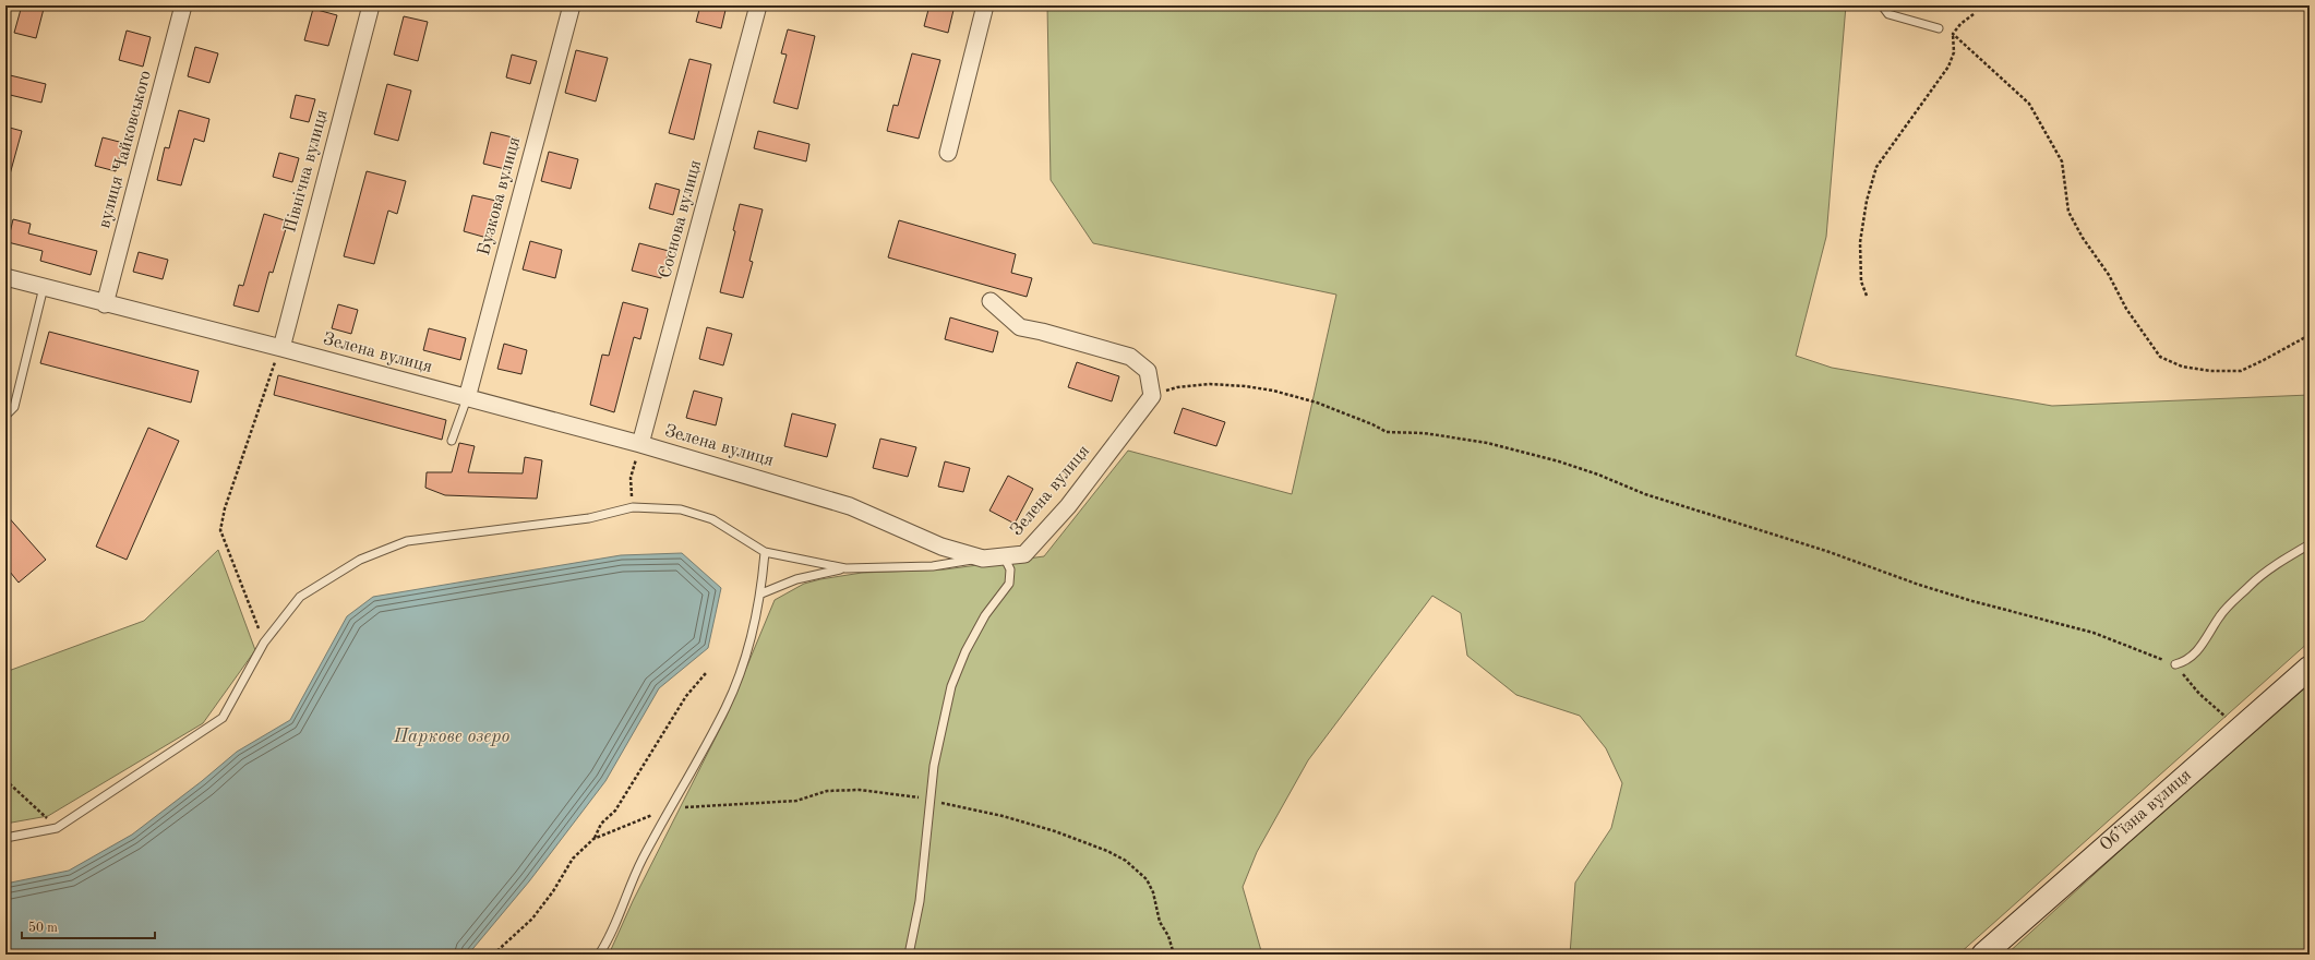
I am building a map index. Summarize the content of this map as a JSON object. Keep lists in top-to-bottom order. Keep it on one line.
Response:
{"streets":{"main road":["Об’їзна вулиця"],"street":["вулиця Чайковського","Північна вулиця","Бузкова вулиця","Соснова вулиця","Зелена вулиця"]},"crossings":[["вулиця Чайковського","Зелена вулиця"],["Північна вулиця","Зелена вулиця"],["Бузкова вулиця","Зелена вулиця"],["Соснова вулиця","Зелена вулиця"]],"water":["Паркове озеро"],"scale_bar":"50 m"}
